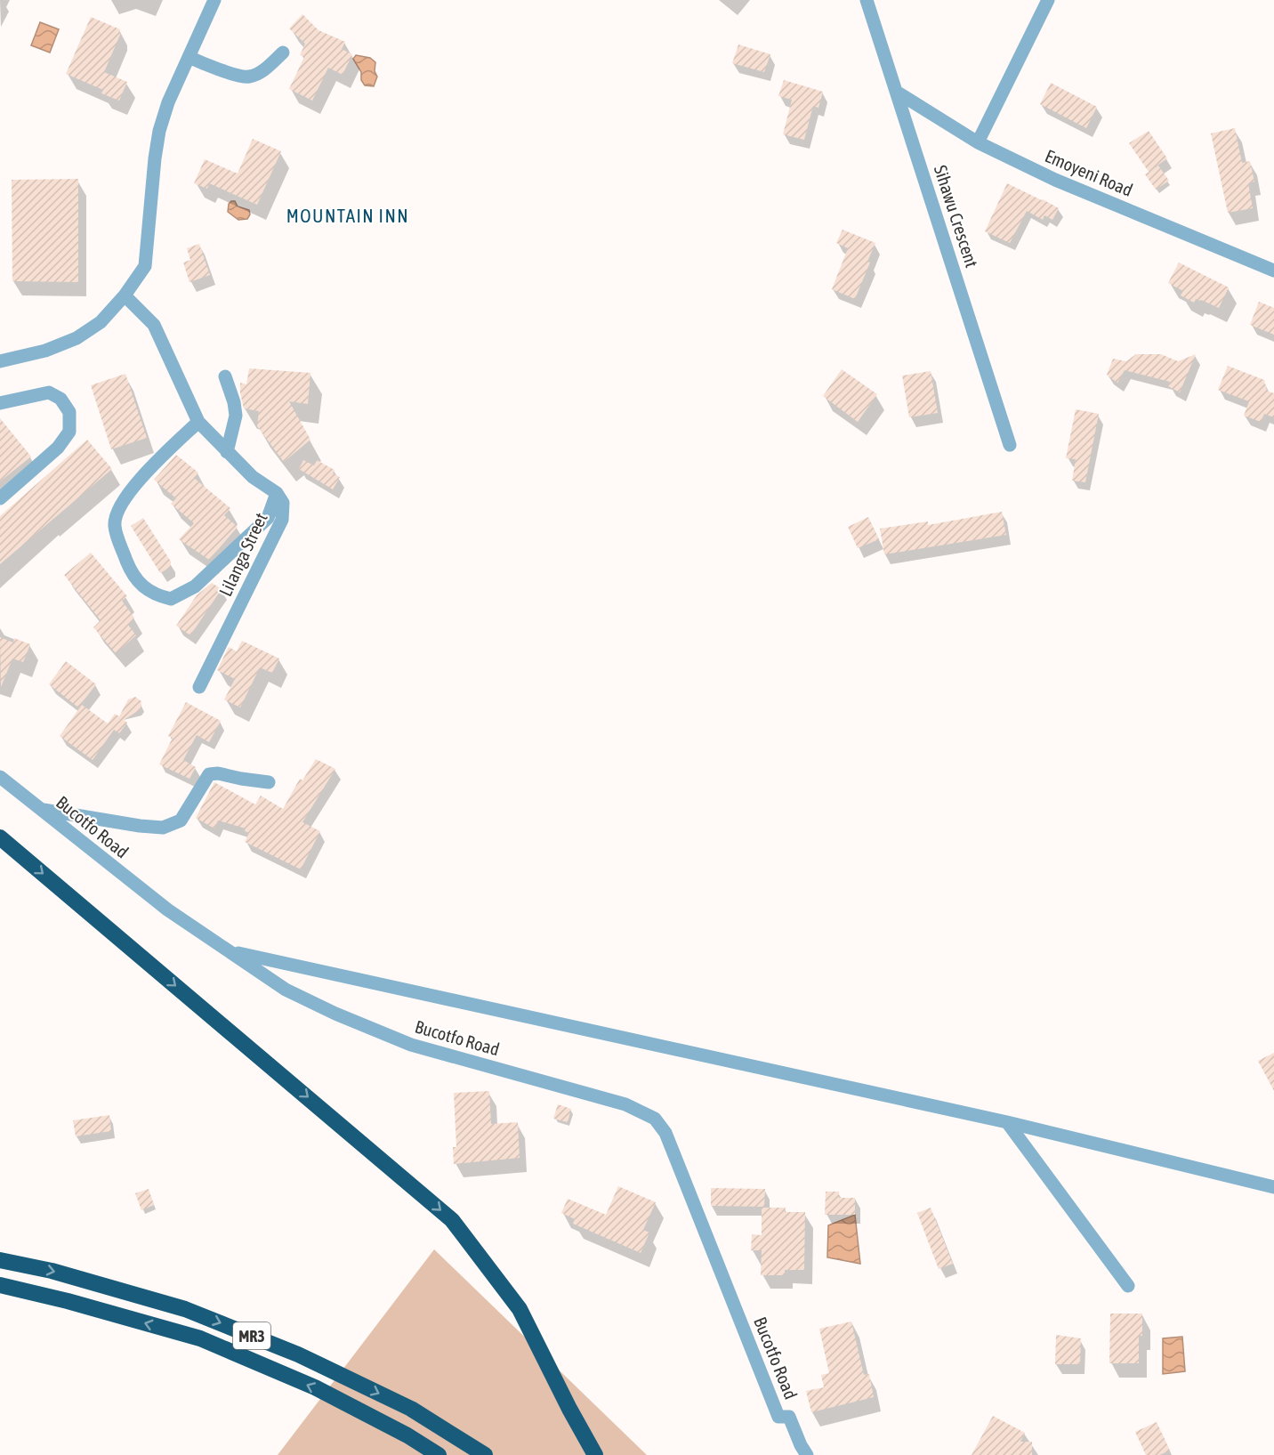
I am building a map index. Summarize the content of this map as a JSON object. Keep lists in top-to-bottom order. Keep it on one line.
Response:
{"streets":{"highway":["MR3"],"street":["Emoyeni Road","Sihawu Crescent","Lilanga Street","Bucotfo Road"]},"crossings":[["Emoyeni Road","Sihawu Crescent"]],"districts":["MOUNTAIN INN"]}
